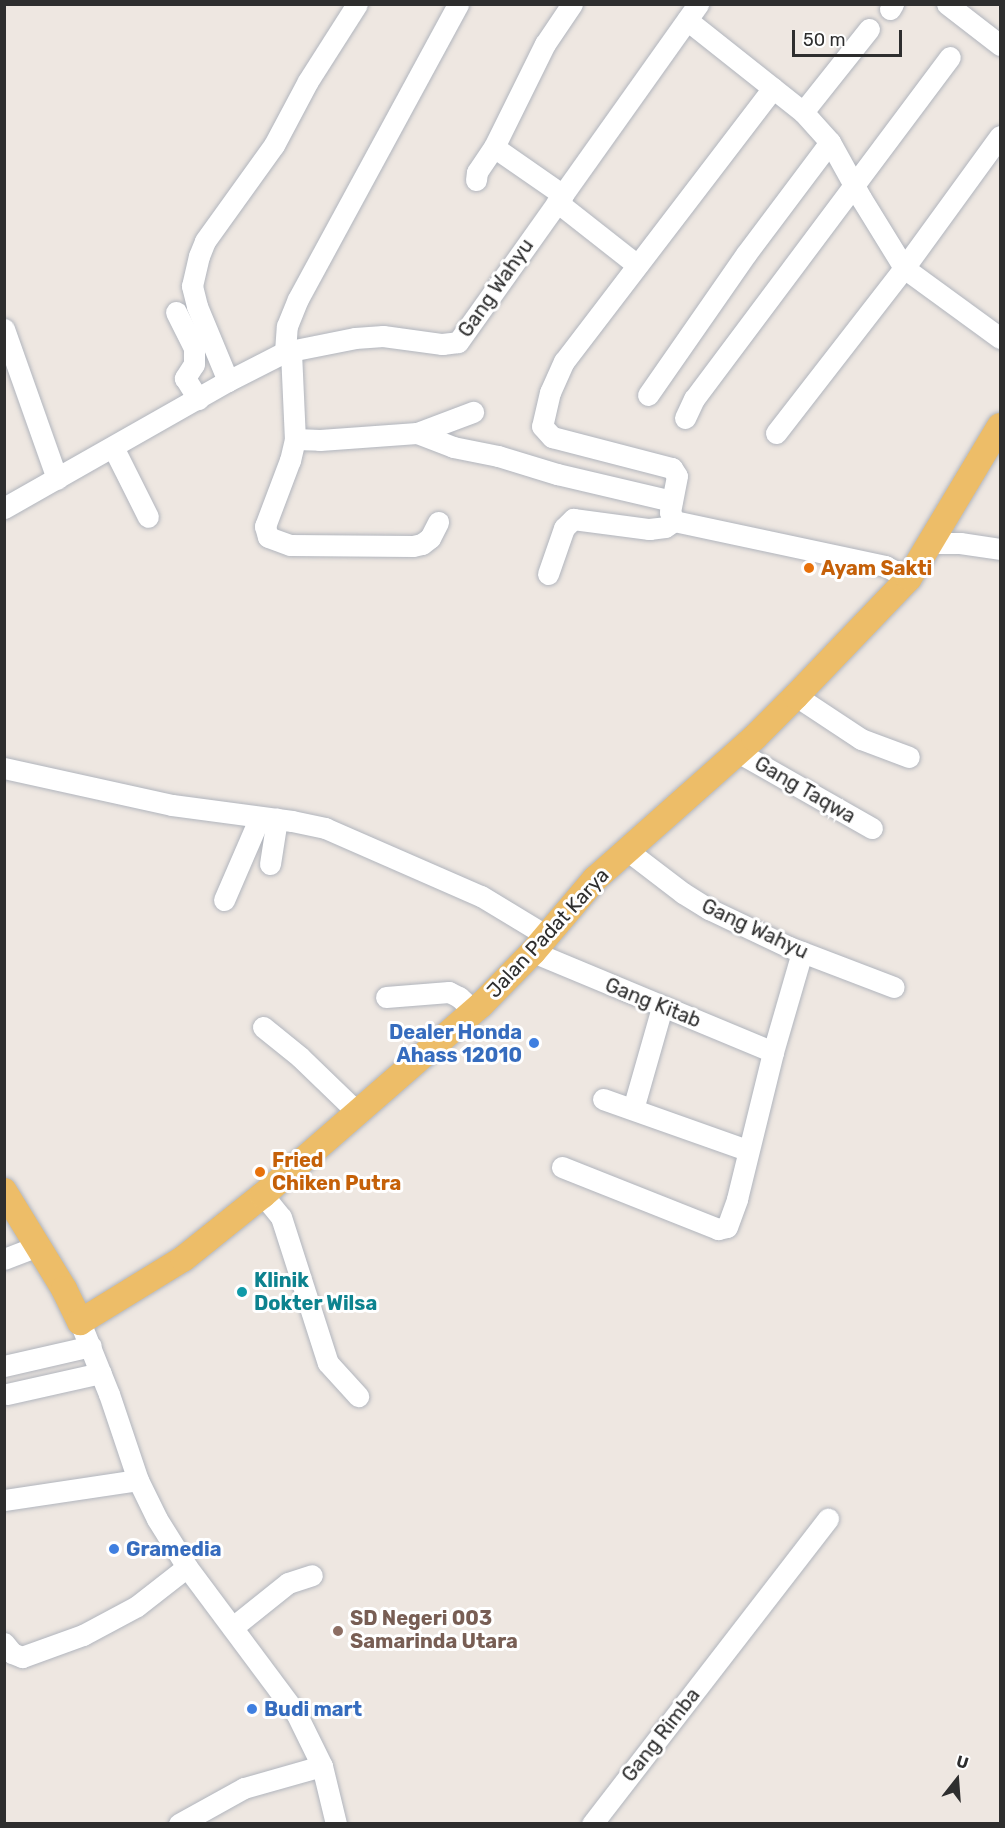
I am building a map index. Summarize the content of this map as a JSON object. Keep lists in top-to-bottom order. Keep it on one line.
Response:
{"streets":{"main road":["Jalan Padat Karya"],"street":["Gang Wahyu","Gang Taqwa","Gang Kitab","Gang Rimba"]},"crossings":[["Gang Wahyu","Jalan Padat Karya"],["Gang Taqwa","Jalan Padat Karya"],["Jalan Padat Karya","Gang Kitab"]],"places":["Ayam Sakti","Dealer Honda Ahass 12010","Fried Chiken Putra","Klinik Dokter Wilsa","Gramedia","SD Negeri 003 Samarinda Utara","Budi mart"],"scale_bar":"50 m","north":"top"}
